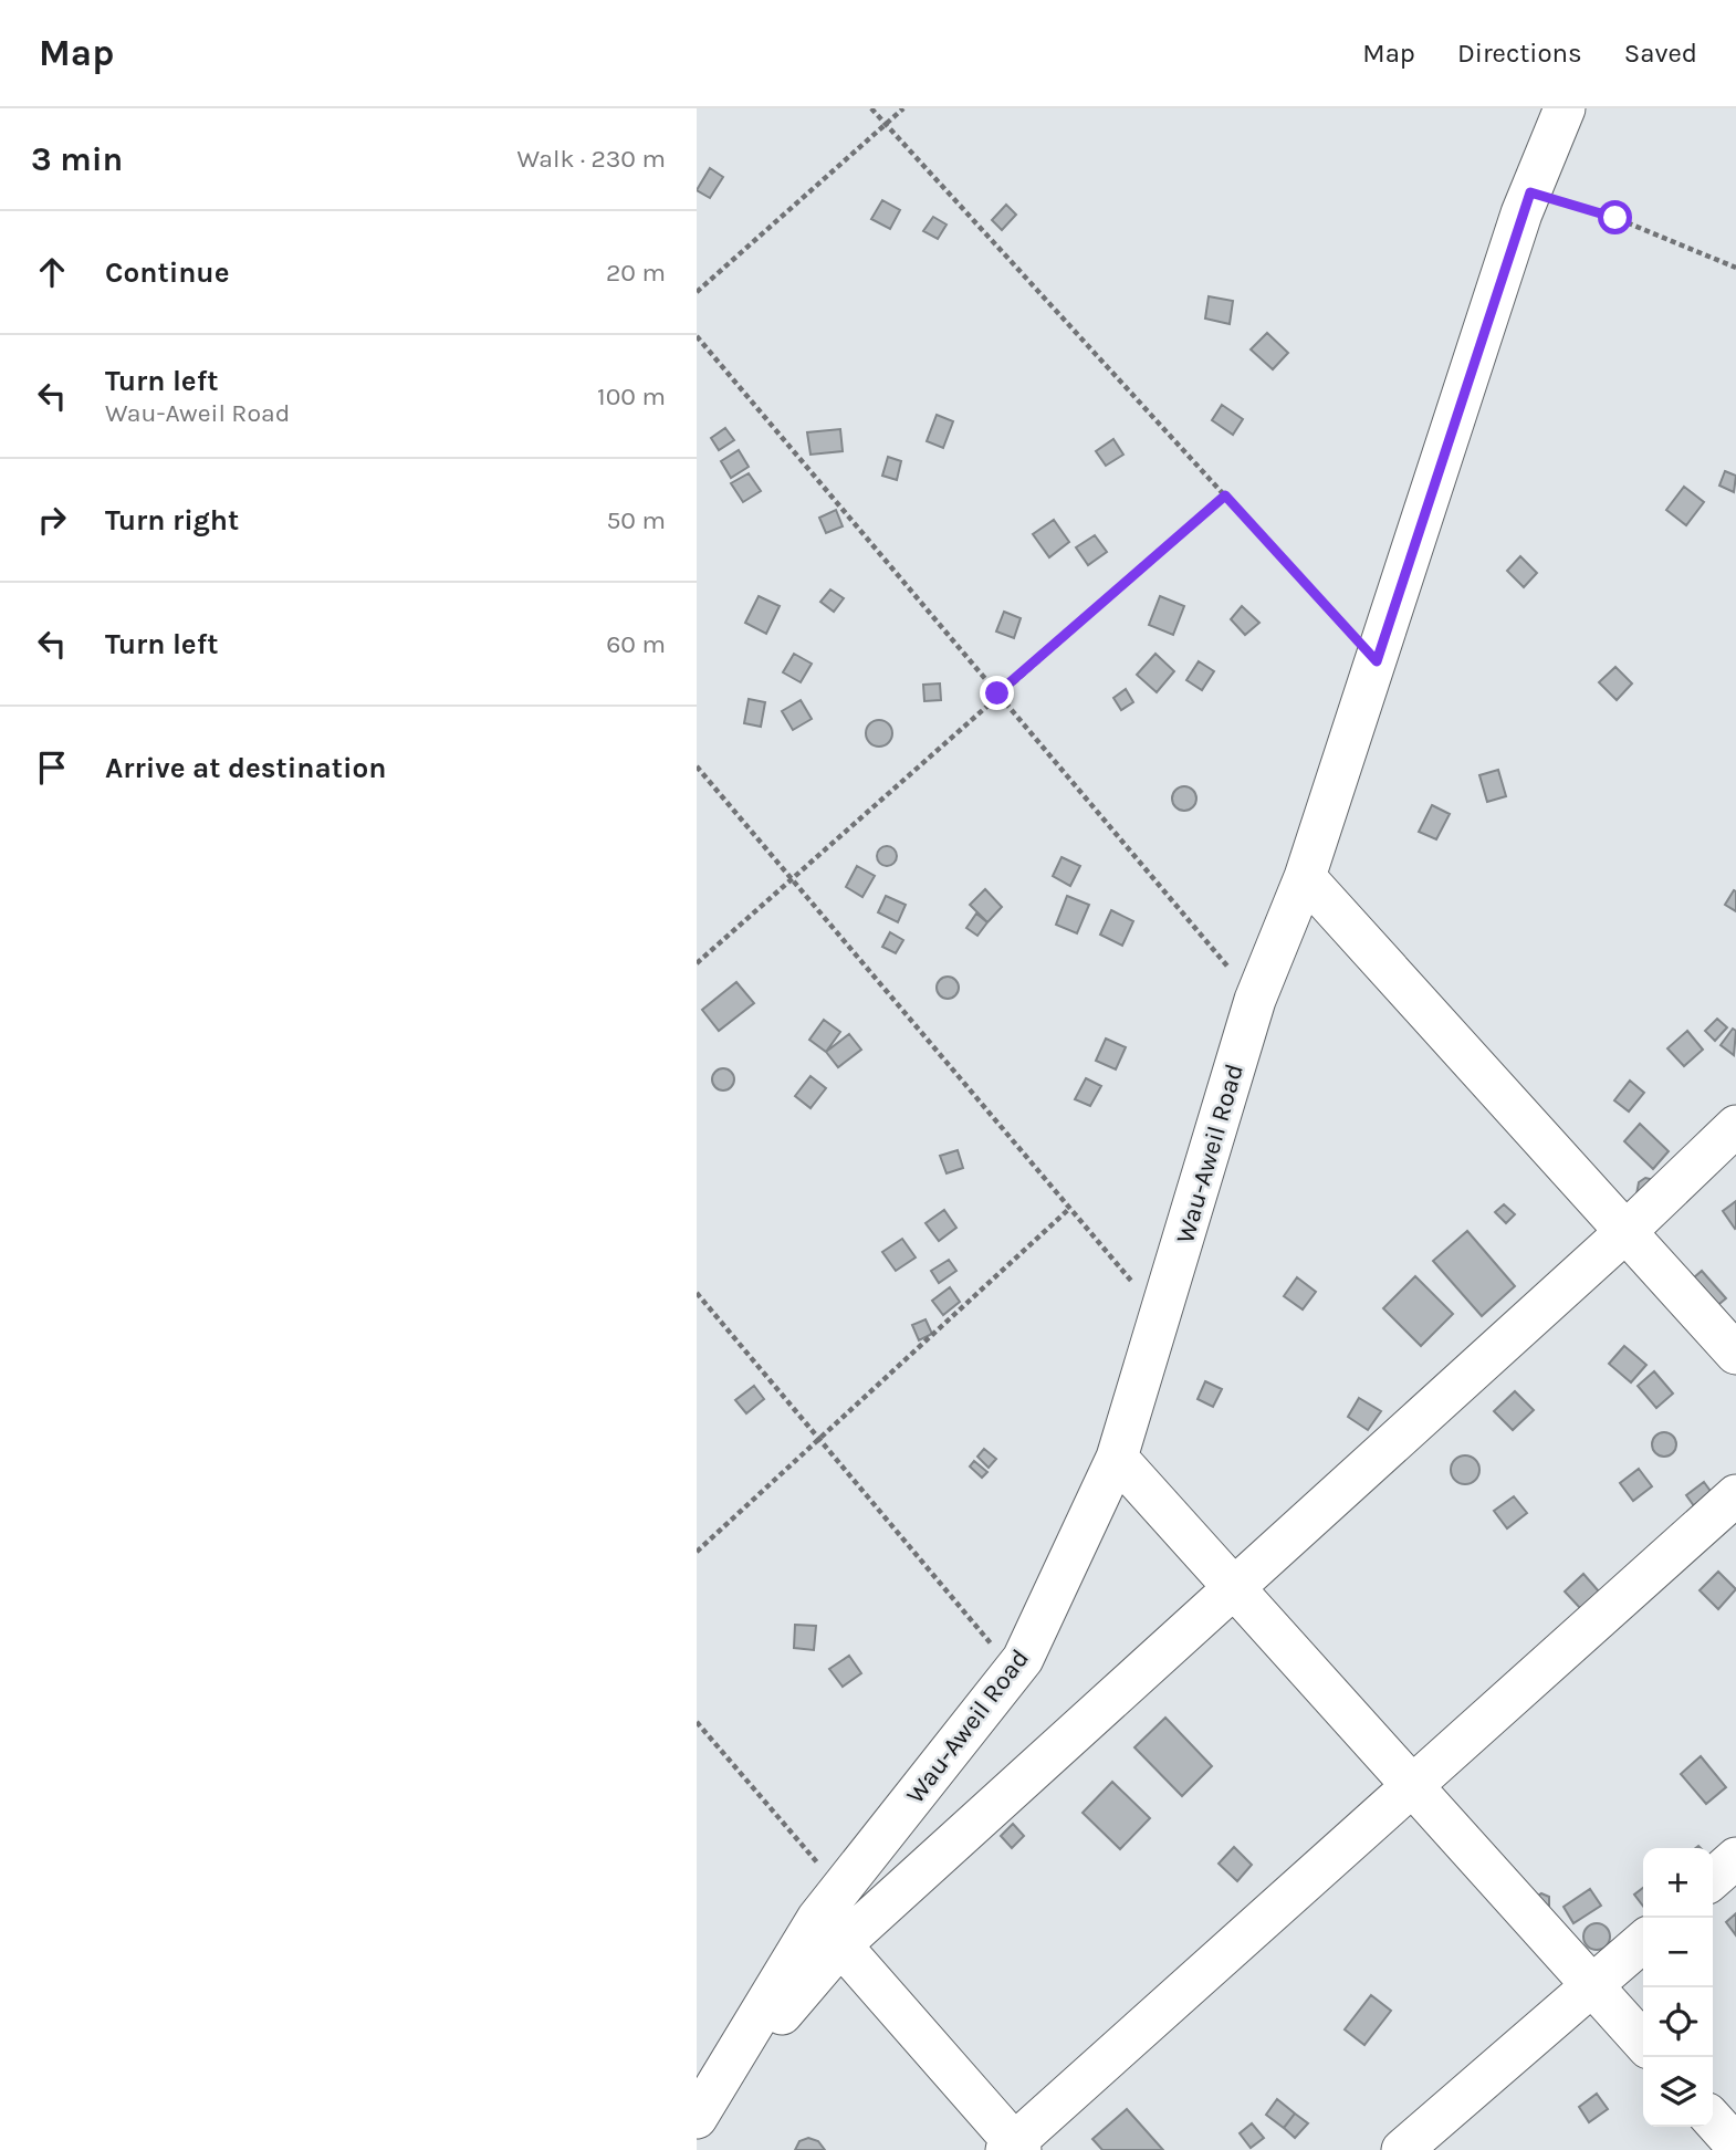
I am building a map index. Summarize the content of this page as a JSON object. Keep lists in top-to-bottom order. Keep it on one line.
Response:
{"streets":{"street":["Wau-Aweil Road"]},"page":{"header":"Map","nav":["Map","Directions","Saved"],"heading":["3 min","Walk · 230 m"],"list":[["Continue","20 m"],["Turn left","Wau-Aweil Road","100 m"],["Turn right","50 m"],["Turn left","60 m"],"Arrive at destination"],"map_buttons":["+","−"]}}
